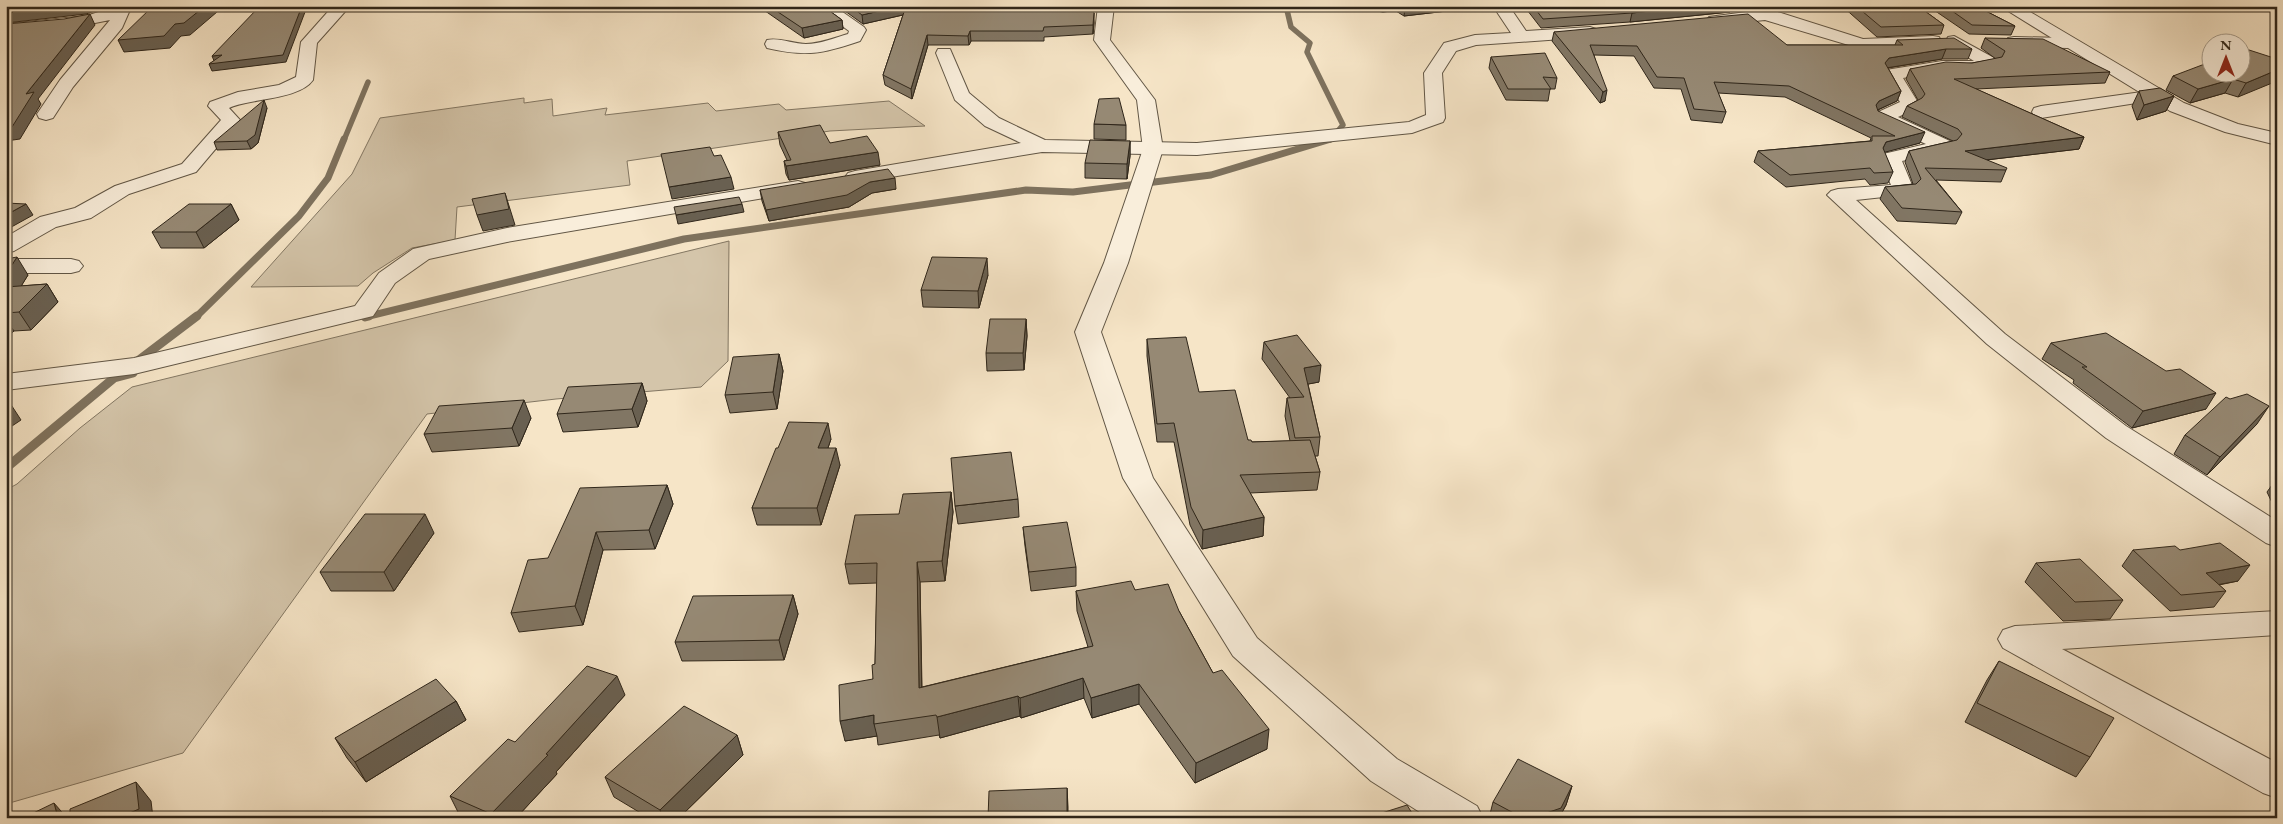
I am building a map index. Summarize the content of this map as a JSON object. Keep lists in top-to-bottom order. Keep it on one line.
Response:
{"north":"top"}
